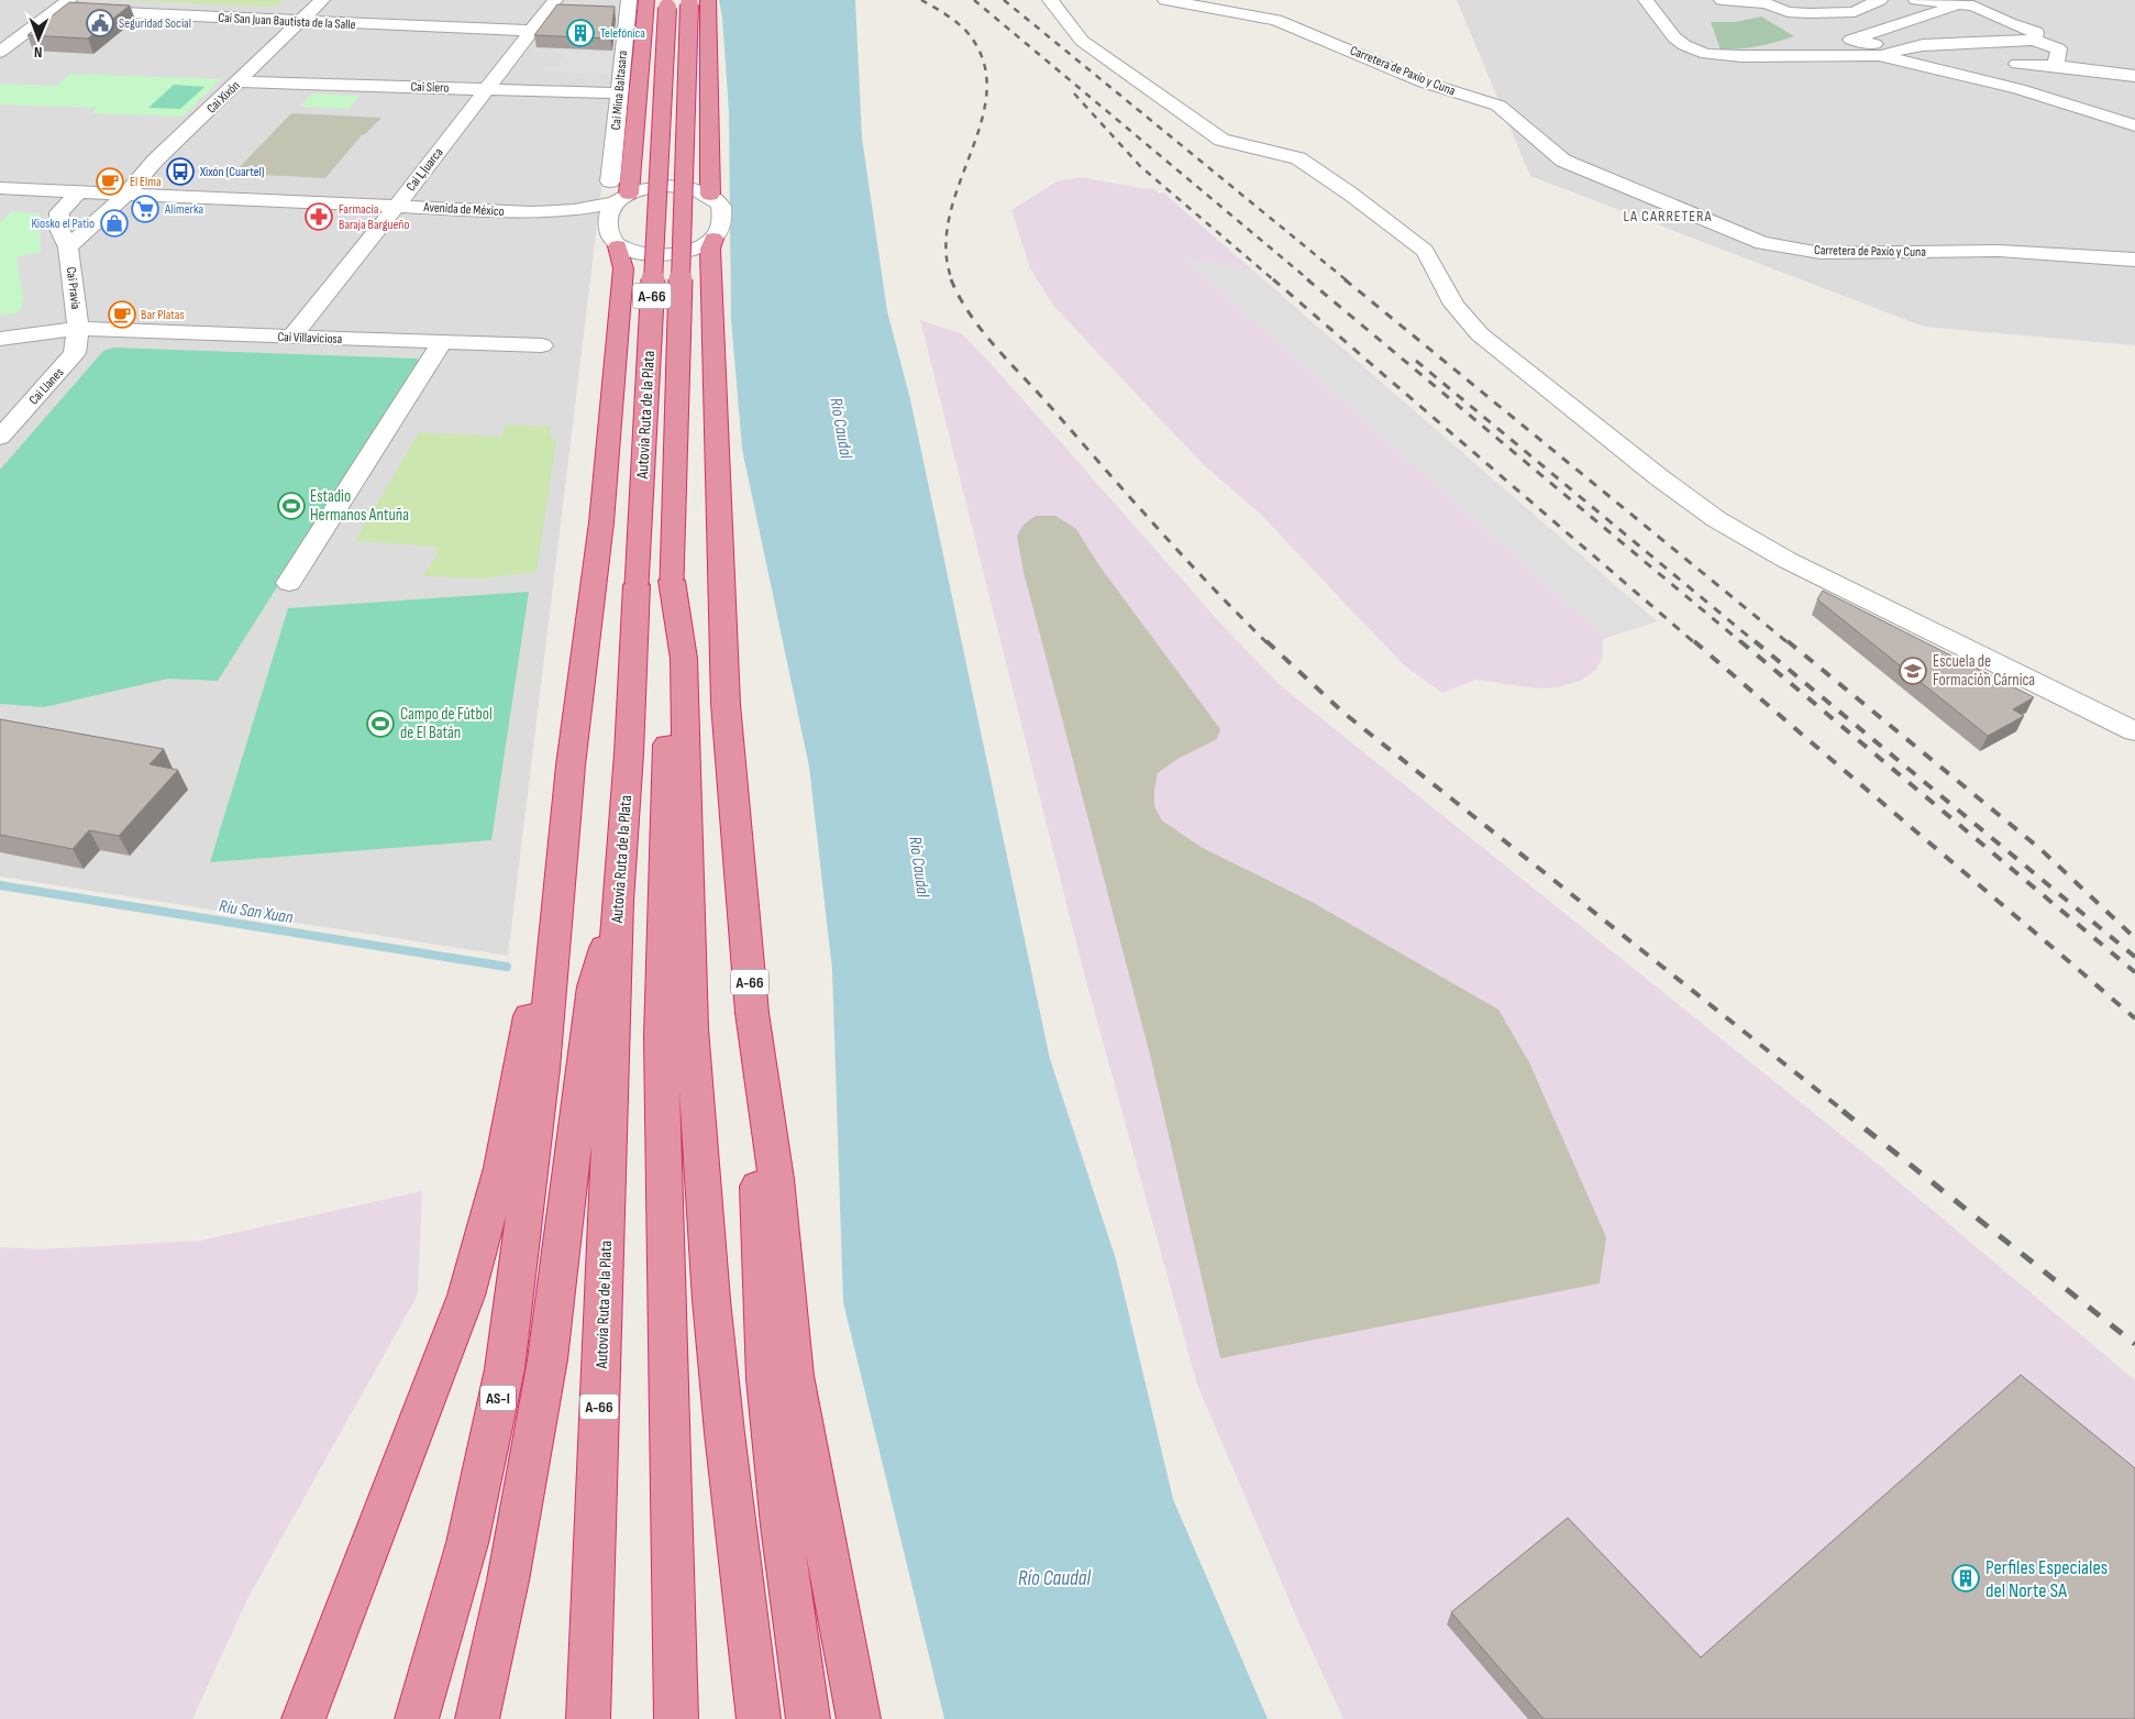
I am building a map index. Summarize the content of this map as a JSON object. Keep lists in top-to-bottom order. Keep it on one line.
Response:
{"streets":{"highway":["A-66","Autovía Ruta de la Plata","AS-I"],"street":["Cai San Juan Bautista de la Salle","Carretera de Paxío y Cuna","Cai Siero","Cai Mina Baltasara","Cai Xixón","Cai Ḷḷuarca","Avenida de México","Cai Pravia","Cai Villaviciosa","Cai Llanes"]},"crossings":[["Cai San Juan Bautista de la Salle","Cai Xixón"],["Cai San Juan Bautista de la Salle","Cai Ḷḷuarca"],["Cai Siero","Cai Mina Baltasara"],["Cai Siero","Cai Xixón"],["Cai Siero","Cai Ḷḷuarca"],["Cai Xixón","Avenida de México"],["Cai Xixón","Cai Pravia"],["Cai Ḷḷuarca","Avenida de México"],["Cai Ḷḷuarca","Cai Villaviciosa"],["Avenida de México","Cai Pravia"],["Avenida de México","A-66"],["Cai Pravia","Cai Villaviciosa"],["Cai Pravia","Cai Llanes"],["Cai Villaviciosa","Cai Llanes"],["Autovía Ruta de la Plata","AS-I"]],"districts":["LA CARRETERA"],"water":["Río Caudal","Ríu San Xuan"],"places":{"public building":["Seguridad Social"],"building":["Telefónica","Perfiles Especiales del Norte SA"],"bus stop":["Xixón (Cuartel)"],"cafe":["El Elma","Bar Platas"],"supermarket":["Alimerka"],"pharmacy":["Farmacia Baraja Bargueño"],"shop":["Kiosko el Patio"],"sports":["Estadio Hermanos Antuña","Campo de Fútbol de El Batán"],"school or university":["Escuela de Formación Cárnica"]},"north":"bottom"}
